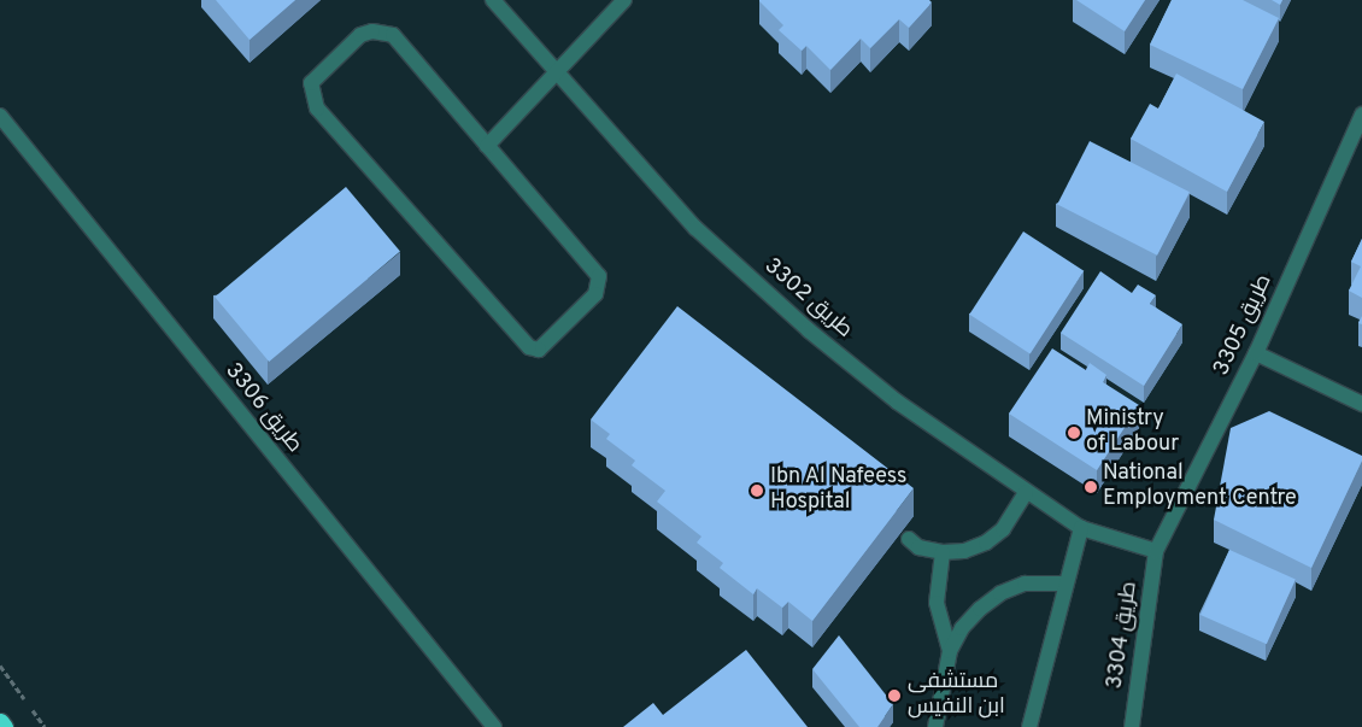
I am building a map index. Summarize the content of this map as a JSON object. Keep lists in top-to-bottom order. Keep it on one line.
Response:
{"streets":{"street":["طريق 3302","طريق 3305","طريق 3306","طريق 3304"]},"crossings":[["طريق 3302","طريق 3305"],["طريق 3302","طريق 3304"],["طريق 3305","طريق 3304"]],"places":["Ministry of Labour","National Employment Centre","Ibn Al Nafeess Hospital","مستشفى ابن النفيس"]}
